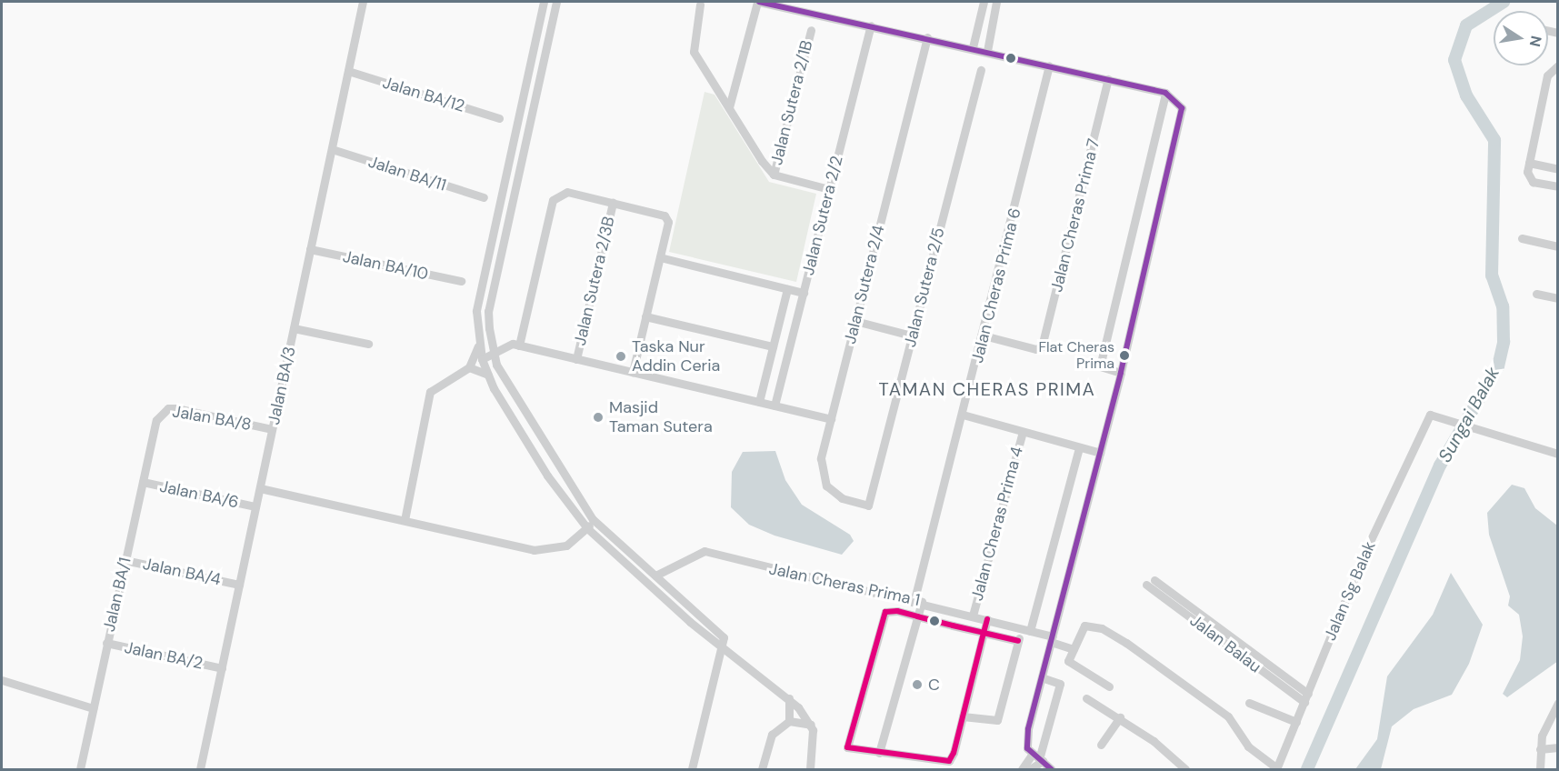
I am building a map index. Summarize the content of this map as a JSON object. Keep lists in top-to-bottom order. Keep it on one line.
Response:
{"streets":{"street":["Jalan BA/12","Jalan Sutera 2/1B","Jalan BA/11","Jalan Sutera 2/2","Jalan Cheras Prima 7","Jalan BA/10","Jalan Sutera 2/3B","Jalan Sutera 2/4","Jalan Cheras Prima 6","Jalan Sutera 2/5","Jalan BA/3","Jalan BA/8","Jalan BA/6","Jalan Cheras Prima 4","Jalan BA/4","Jalan Cheras Prima 1","Jalan Sg Balak","Jalan BA/1","Jalan BA/2"]},"crossings":[["Jalan BA/12","Jalan BA/3"],["Jalan BA/11","Jalan BA/3"],["Jalan Cheras Prima 7","Jalan Cheras Prima 6"],["Jalan BA/10","Jalan BA/3"],["Jalan Sutera 2/4","Jalan Sutera 2/5"],["Jalan Cheras Prima 6","Jalan Cheras Prima 1"],["Jalan BA/3","Jalan BA/8"],["Jalan BA/3","Jalan BA/6"],["Jalan BA/3","Jalan BA/4"],["Jalan BA/3","Jalan BA/2"],["Jalan BA/8","Jalan BA/1"],["Jalan BA/6","Jalan BA/1"],["Jalan Cheras Prima 4","Jalan Cheras Prima 1"],["Jalan BA/4","Jalan BA/1"],["Jalan BA/1","Jalan BA/2"]],"districts":["TAMAN CHERAS PRIMA"],"water":["Sungai Balak"],"places":["Flat Cheras Prima","Taska Nur Addin Ceria","Masjid Taman Sutera","C"],"north":"right"}
